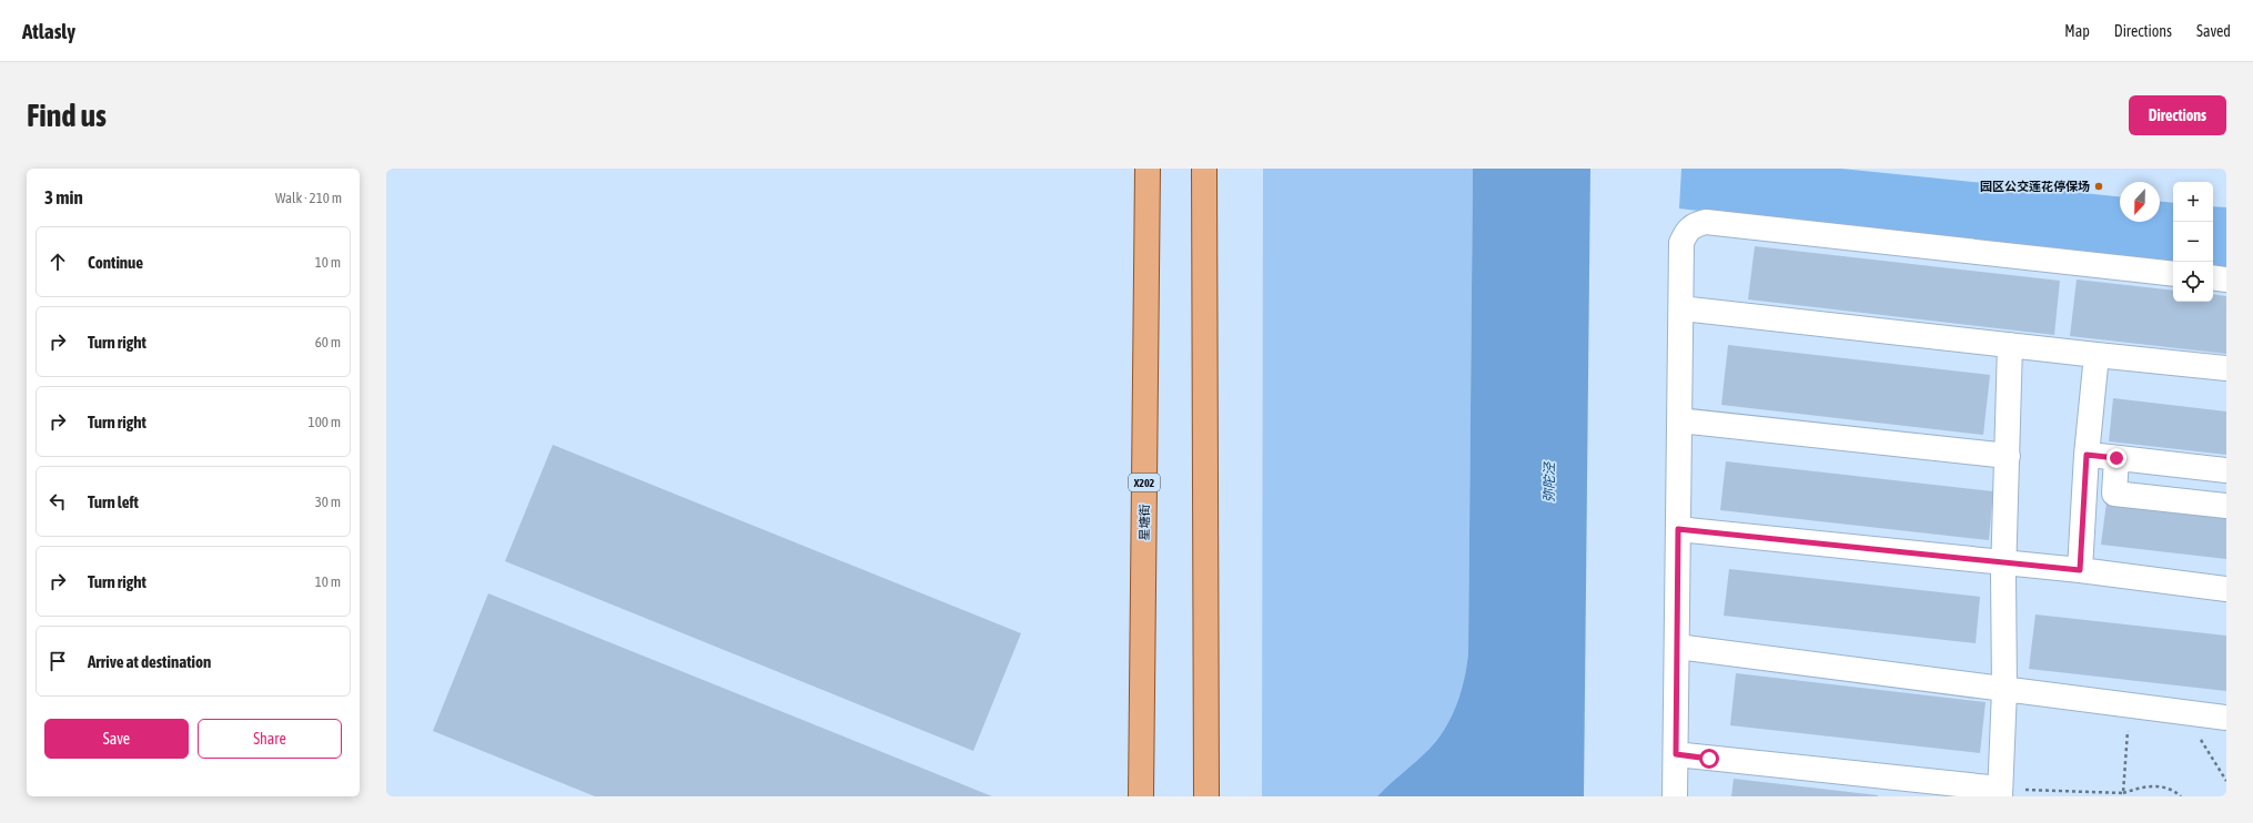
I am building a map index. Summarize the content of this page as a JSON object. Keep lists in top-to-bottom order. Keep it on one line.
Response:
{"streets":{"main road":["X202","星塘街"]},"water":["弥陀泾"],"places":["园区公交莲花停保场"],"north":"bottom","page":{"header":"Atlasly","nav":["Map","Directions","Saved"],"buttons":["Directions",["Save","Share"]],"title":"Find us","heading":["3 min","Walk · 210 m"],"map_buttons":["+","−"],"list":[["Continue","10 m"],["Turn right","60 m"],["Turn right","100 m"],["Turn left","30 m"],["Turn right","10 m"],"Arrive at destination"]}}
